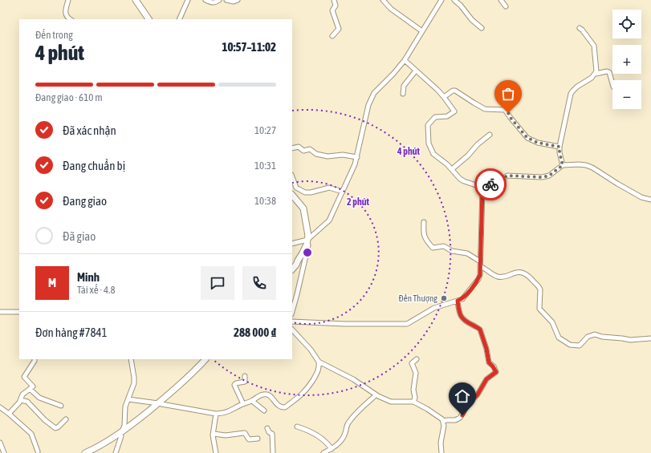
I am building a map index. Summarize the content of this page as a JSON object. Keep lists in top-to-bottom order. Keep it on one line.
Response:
{"places":["Đền Thượng"],"page":{"map_buttons":["+","−"],"heading":["4 phút","Đến trong","10:57–11:02"],"panel":["Minh","Tài xế · 4.8","Đơn hàng #7841","288 000 ₫"],"bar":"Đang giao · 610 m","list":[["Đã xác nhận","10:27"],["Đang chuẩn bị","10:31"],["Đang giao","10:38"],"Đã giao"],"round":"M"},"rings":["4 phút","2 phút"]}
